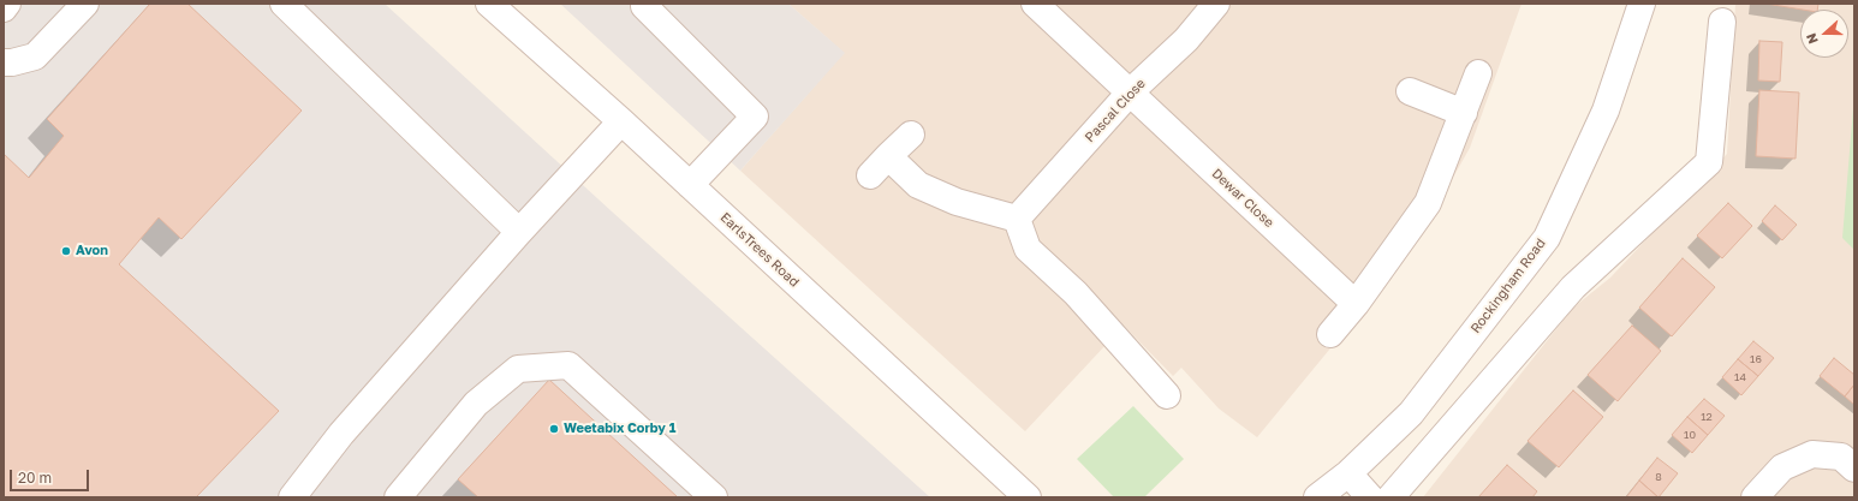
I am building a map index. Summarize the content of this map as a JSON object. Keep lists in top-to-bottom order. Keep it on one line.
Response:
{"streets":{"street":["Pascal Close","Dewar Close","EarlsTrees Road","Rockingham Road"]},"crossings":[["Pascal Close","Dewar Close"]],"places":["Avon","Weetabix Corby 1"],"house_numbers":["16","14","12","10","8"],"scale_bar":"20 m","north":"left"}
